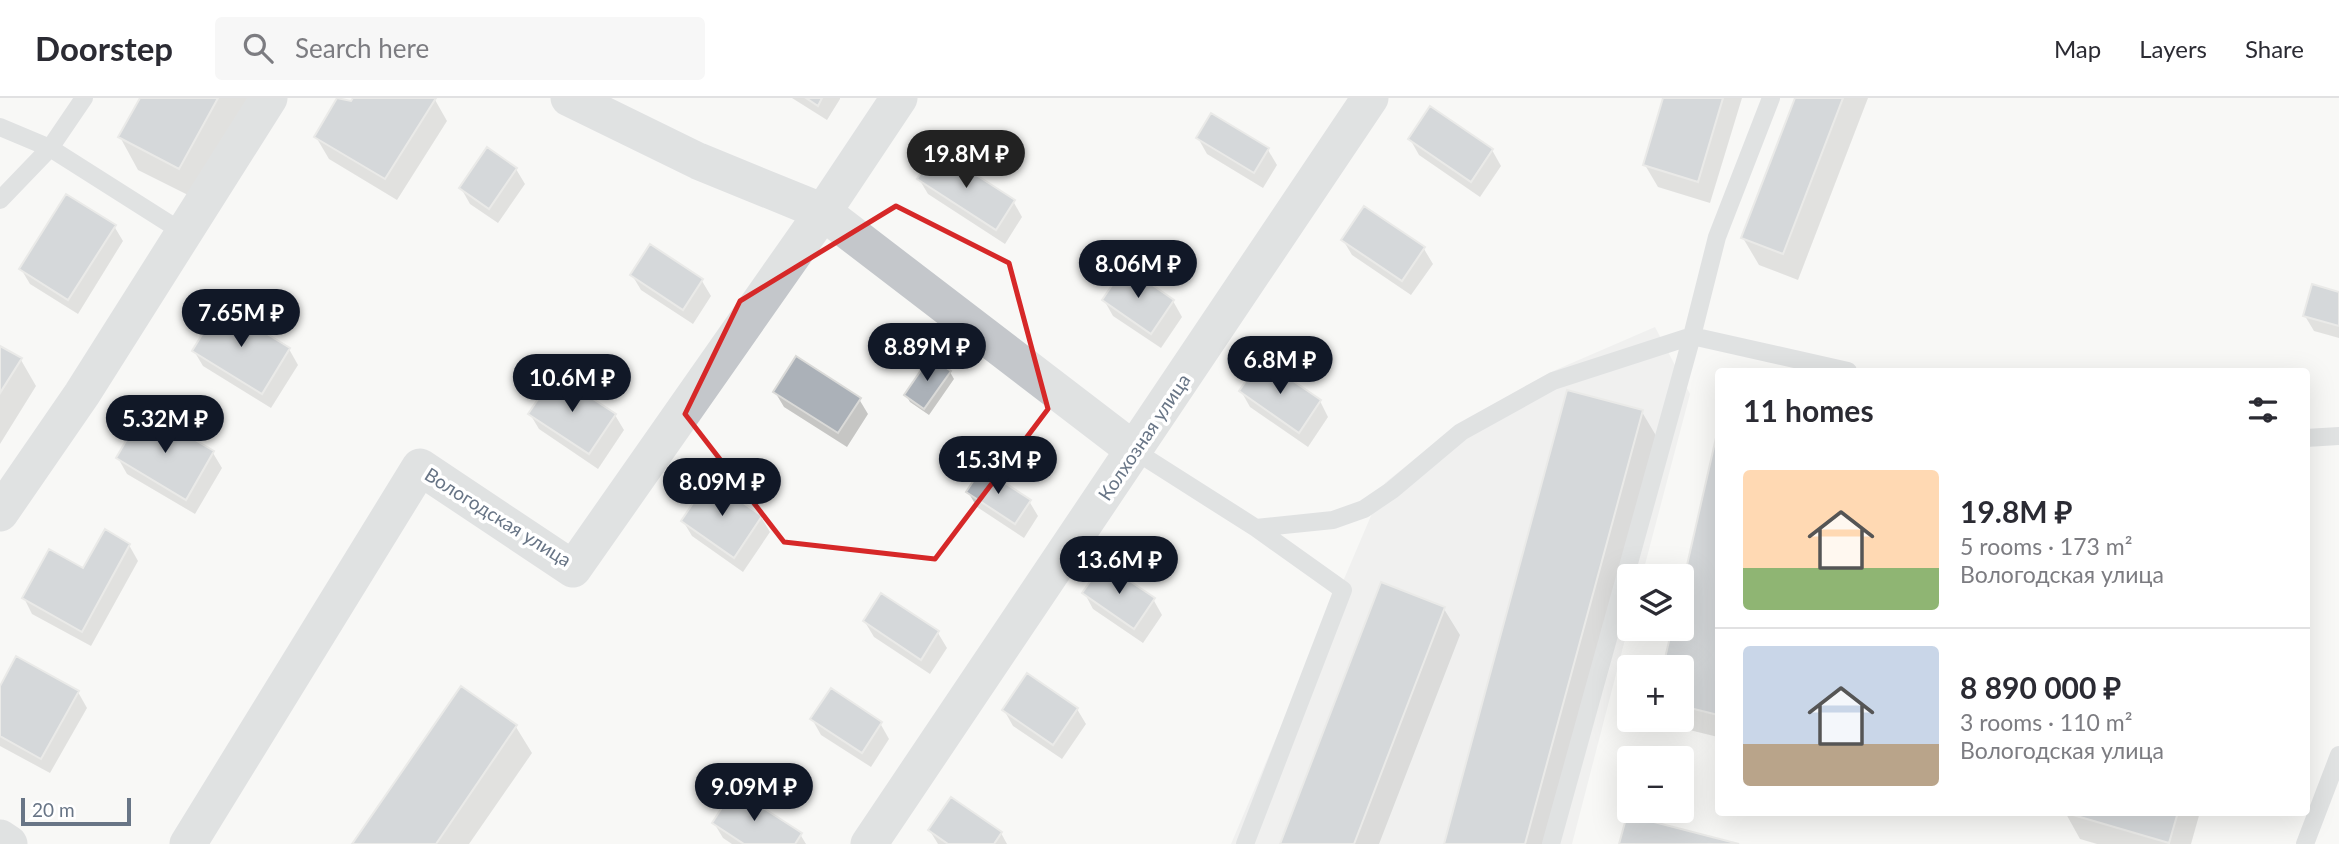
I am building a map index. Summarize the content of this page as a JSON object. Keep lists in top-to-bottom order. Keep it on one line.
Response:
{"streets":{"street":["Колхозная улица","Вологодская улица"]},"scale_bar":"20 m","page":{"header":"Doorstep","search":"Search here","nav":["Map","Layers","Share"],"price":["19.8M ₽","8.06M ₽","7.65M ₽","8.89M ₽","6.8M ₽","10.6M ₽","5.32M ₽","15.3M ₽","8.09M ₽","13.6M ₽","9.09M ₽"],"heading":"11 homes","list":[{"name":"19.8M ₽","note":"5 rooms · 173 m² · Вологодская улица"},{"name":"8 890 000 ₽","note":"3 rooms · 110 m² · Вологодская улица"}],"map_buttons":["+","−"],"scale":"20 m"}}
